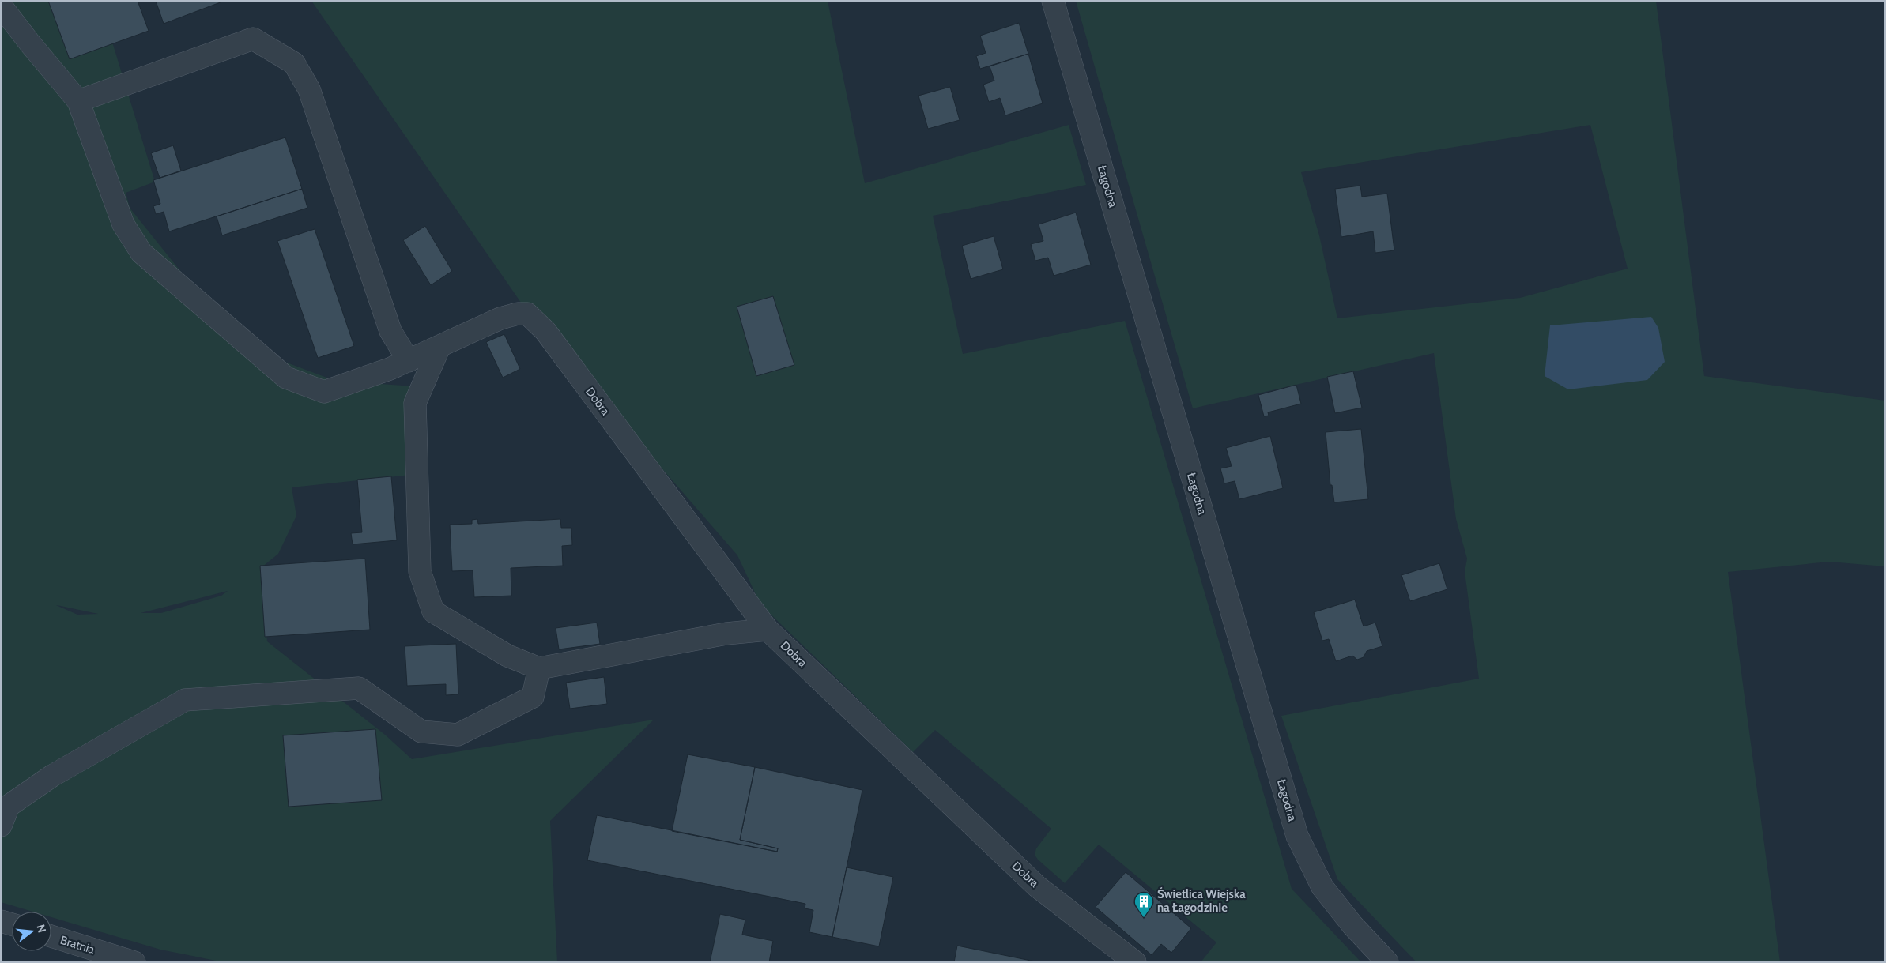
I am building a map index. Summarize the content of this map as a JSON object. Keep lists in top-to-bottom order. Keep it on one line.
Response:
{"streets":{"street":["Łagodna","Dobra","Bratnia"]},"places":{"building":["Świetlica Wiejska na Łagodzinie"]},"north":"right"}
